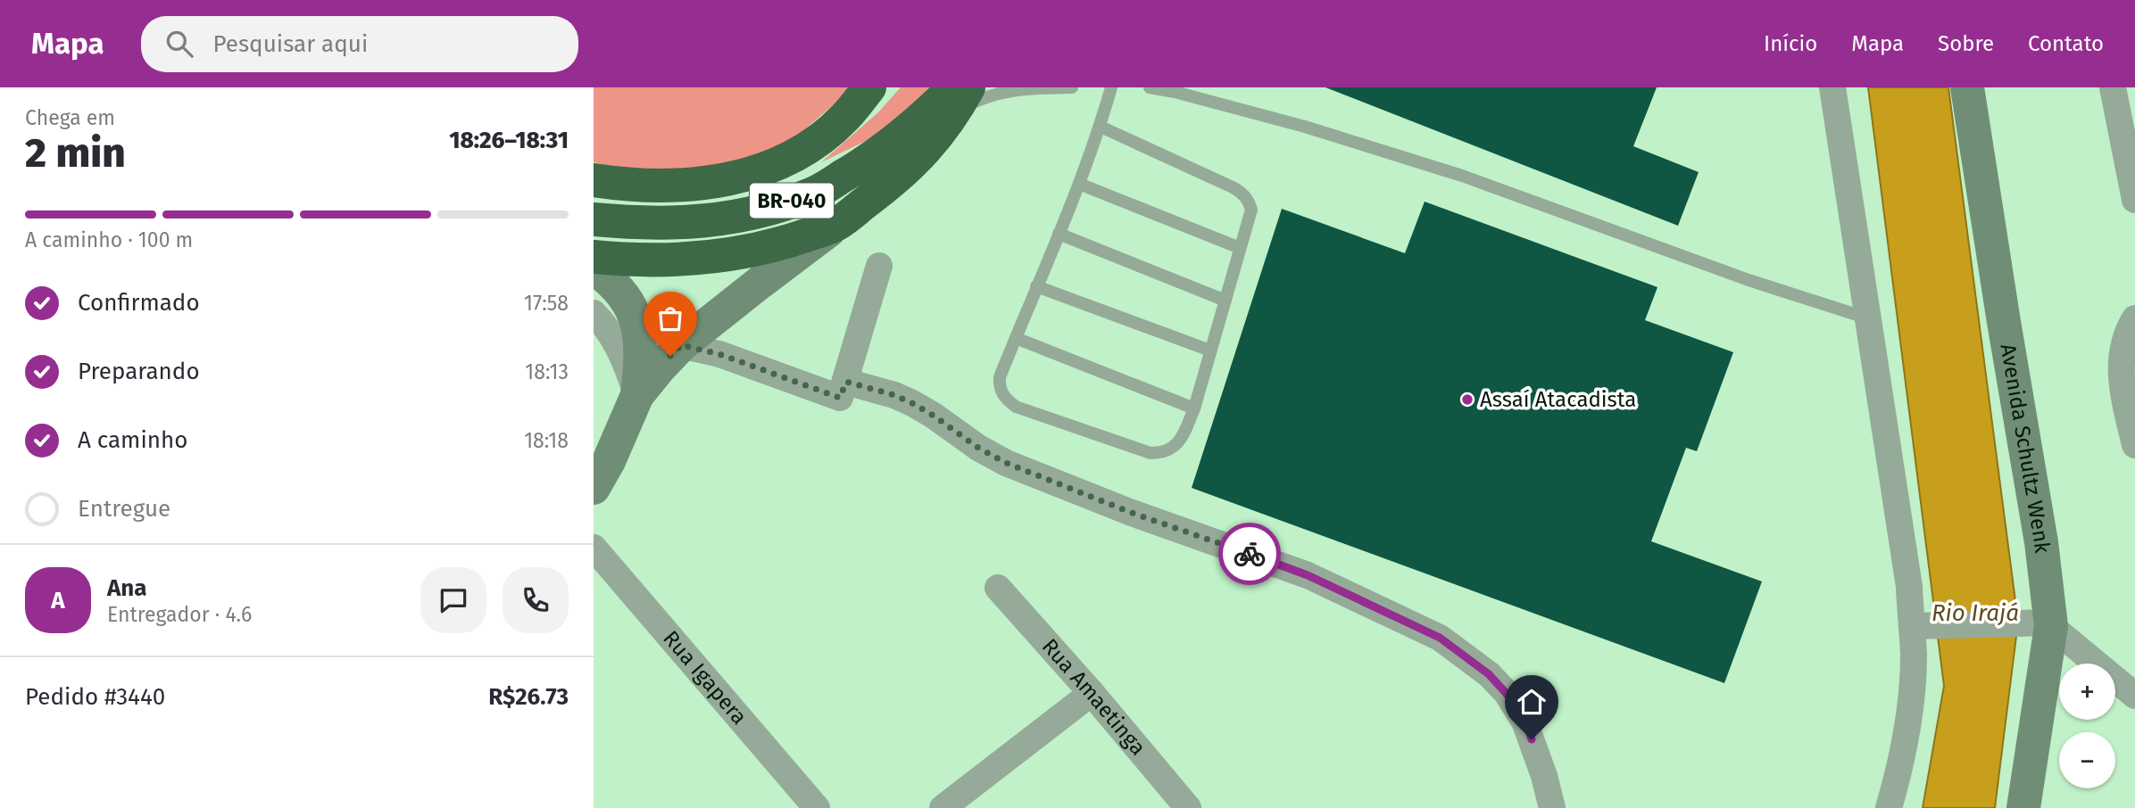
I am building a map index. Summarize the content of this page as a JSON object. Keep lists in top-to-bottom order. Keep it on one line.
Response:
{"streets":{"highway":["BR-040"],"street":["Avenida Schultz Wenk","Rua Igapera","Rua Amaetinga"]},"water":["Rio Irajá"],"places":["Assaí Atacadista"],"page":{"header":"Mapa","search":"Pesquisar aqui","nav":["Início","Mapa","Sobre","Contato"],"heading":["2 min","Chega em","18:26–18:31"],"panel":["Ana","Entregador · 4.6","Pedido #3440","R$26.73"],"bar":"A caminho · 100 m","list":[["Confirmado","17:58"],["Preparando","18:13"],["A caminho","18:18"],"Entregue"],"round":"A","map_buttons":["+","−"]}}
